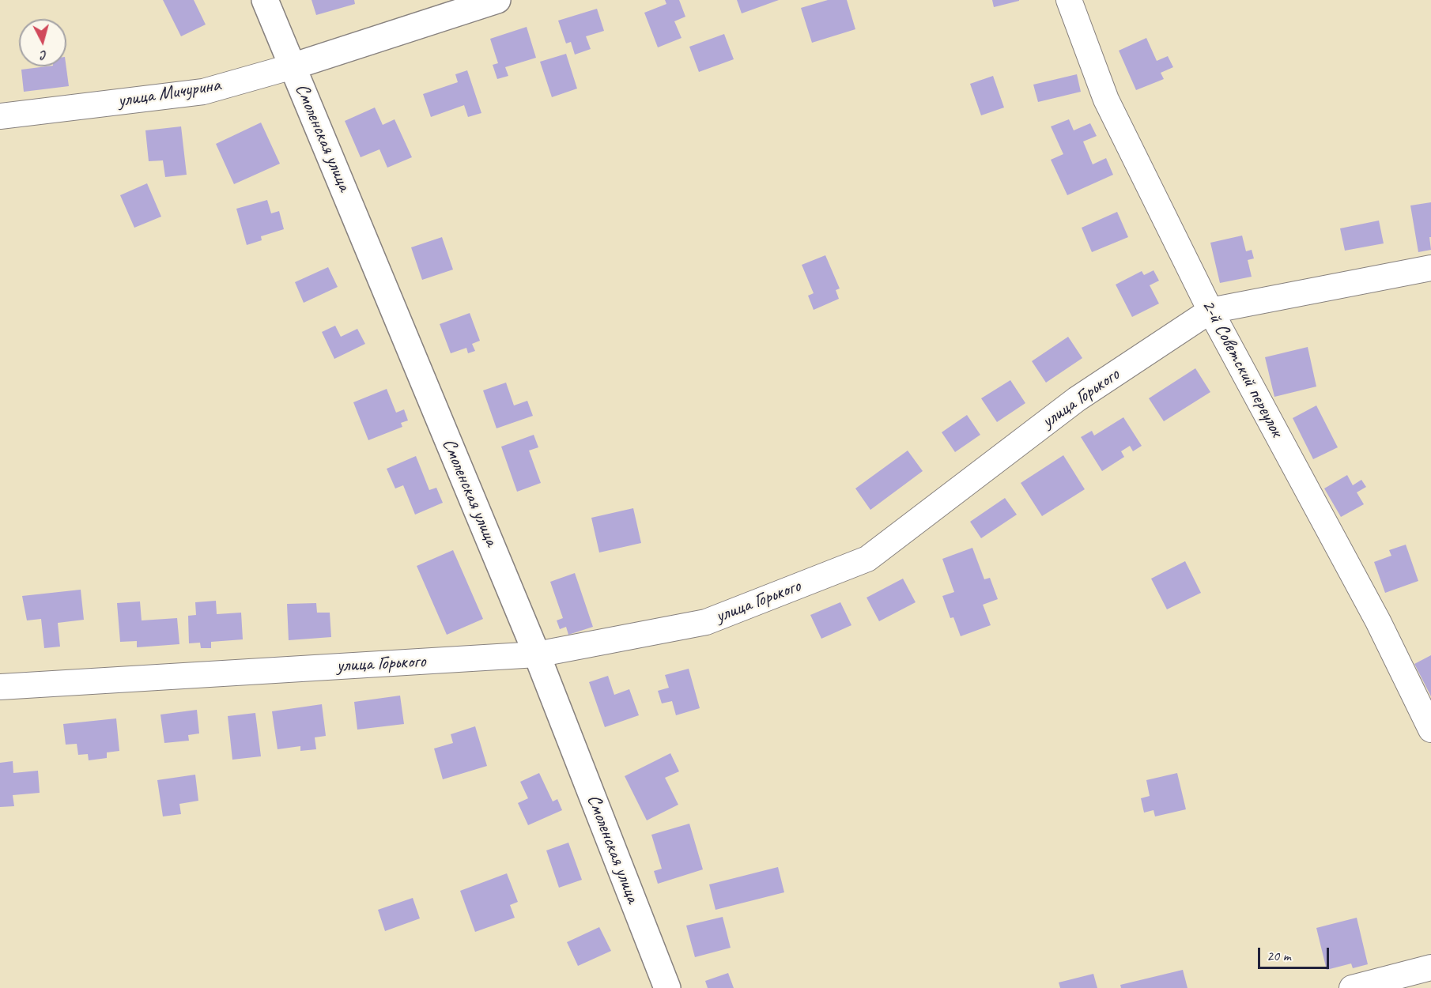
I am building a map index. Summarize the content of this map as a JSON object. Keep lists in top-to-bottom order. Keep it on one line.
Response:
{"streets":{"street":["улица Мичурина","Смоленская улица","2-й Советский переулок","улица Горького"]},"crossings":[["улица Мичурина","Смоленская улица"],["Смоленская улица","улица Горького"],["2-й Советский переулок","улица Горького"]],"scale_bar":"20 m","north":"bottom"}
